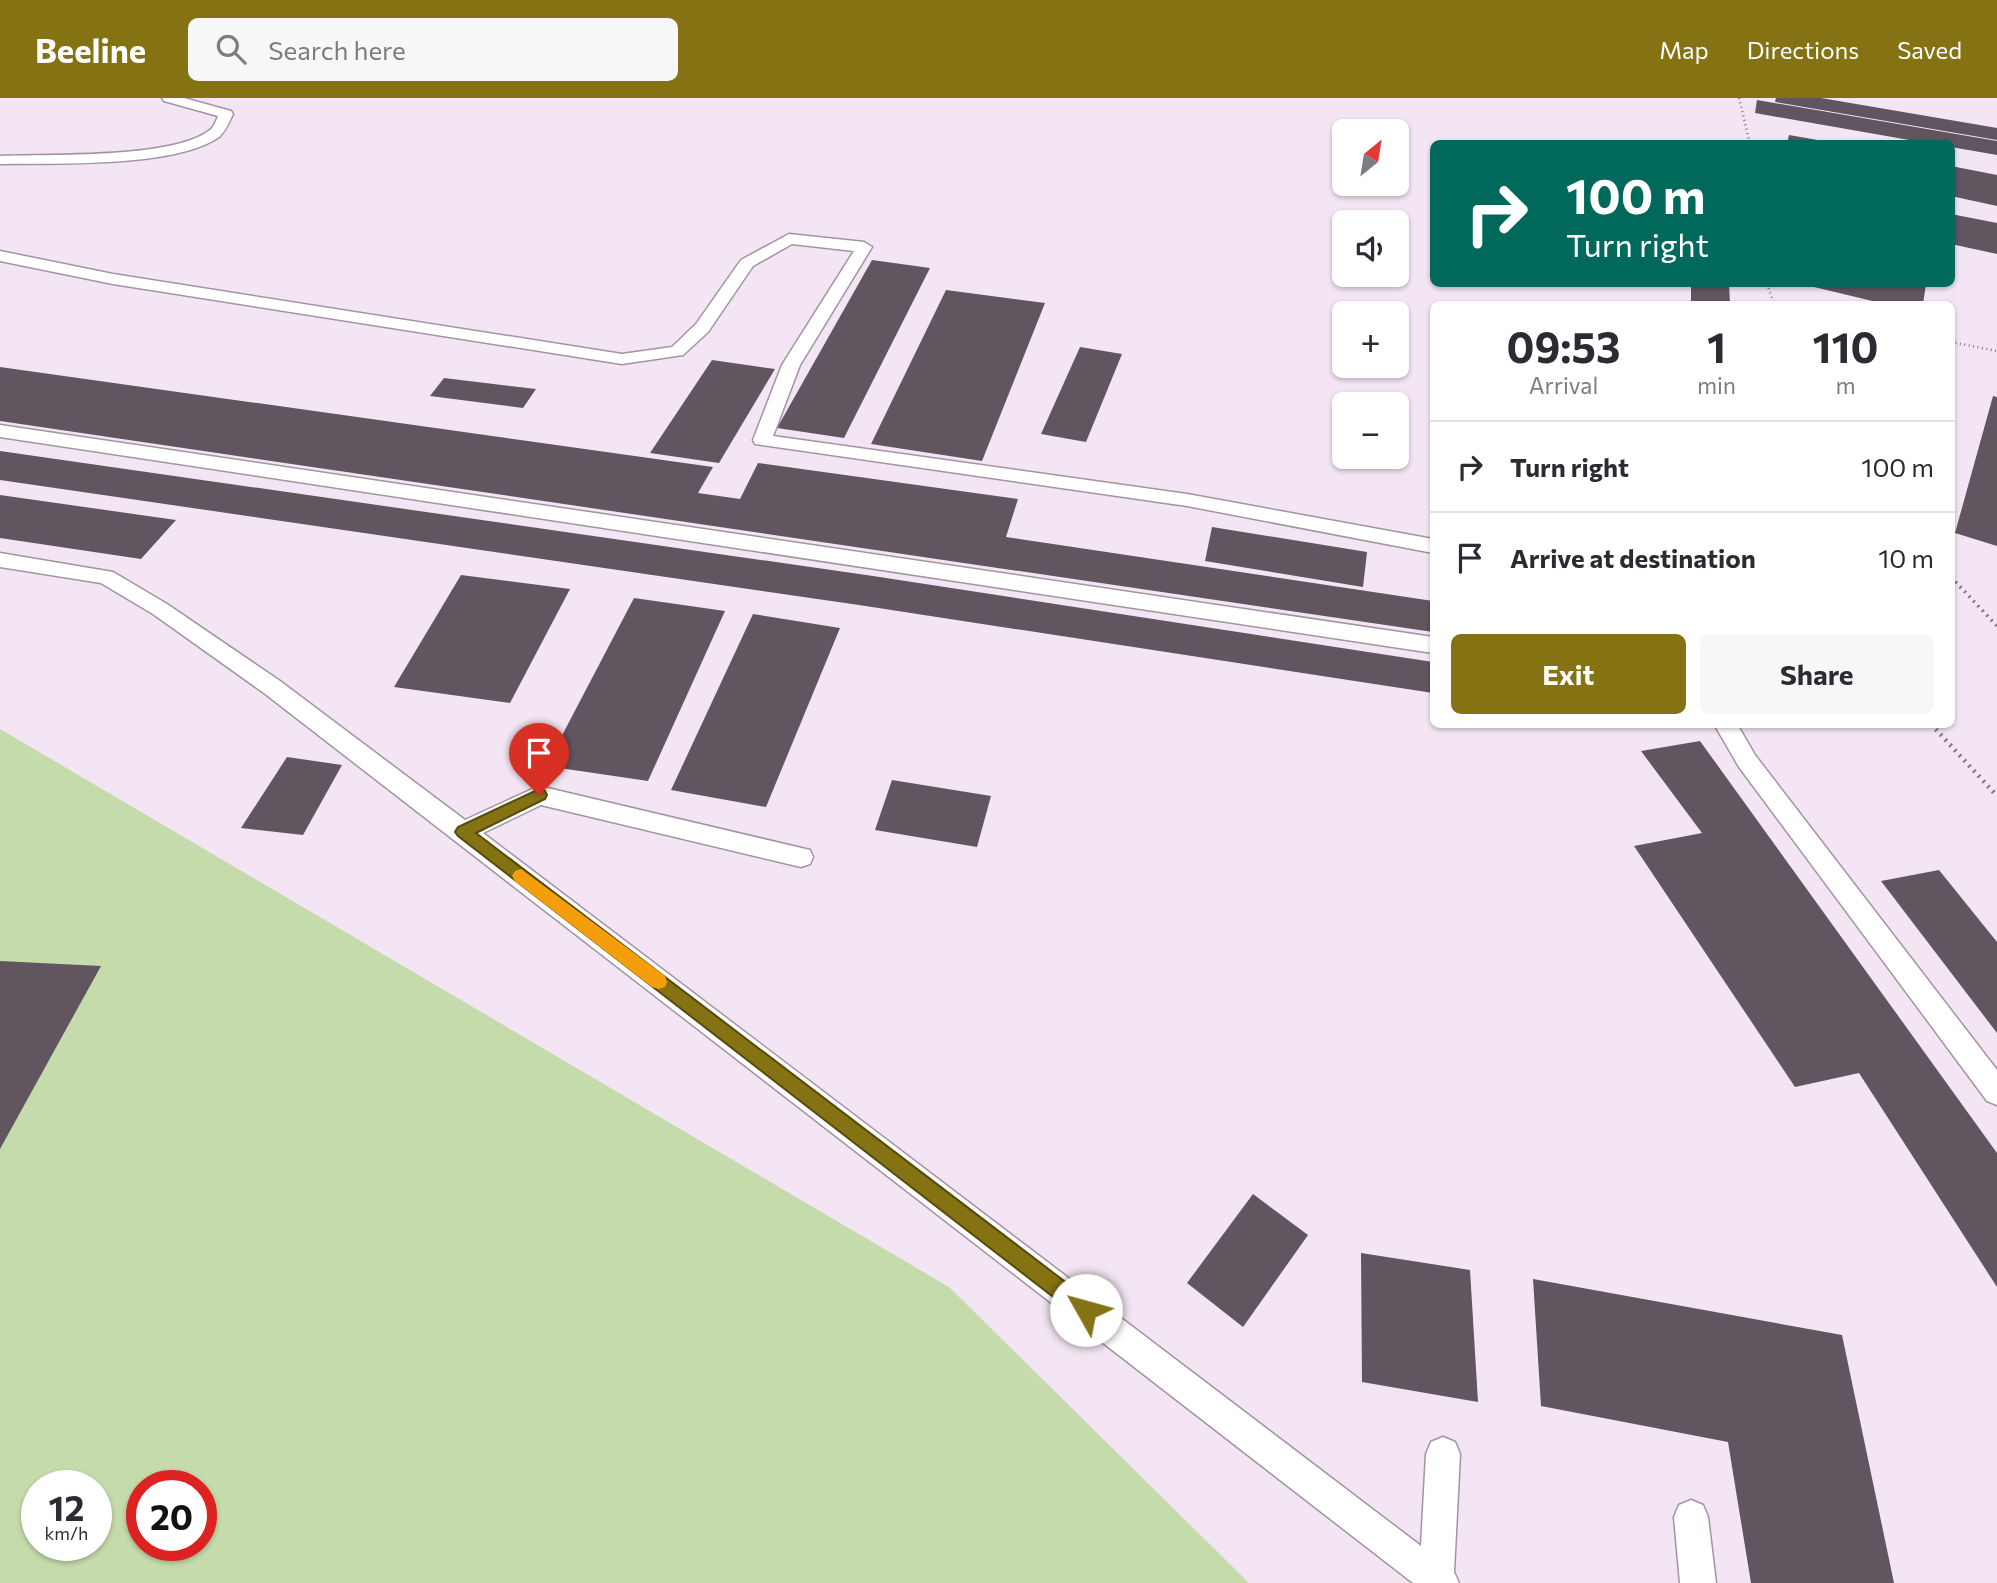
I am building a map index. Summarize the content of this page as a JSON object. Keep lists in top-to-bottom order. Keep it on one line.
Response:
{"north":"top right","page":{"header":"Beeline","search":"Search here","nav":["Map","Directions","Saved"],"map_buttons":["+","−"],"turn":["100 m","Turn right"],"eta":["09:53","Arrival","1","min","110","m"],"list":[{"name":"Turn right","value":"100 m"},{"name":"Arrive at destination","value":"10 m"}],"buttons":["Exit","Share"],"speed":"12 km/h","limit":"20"}}
